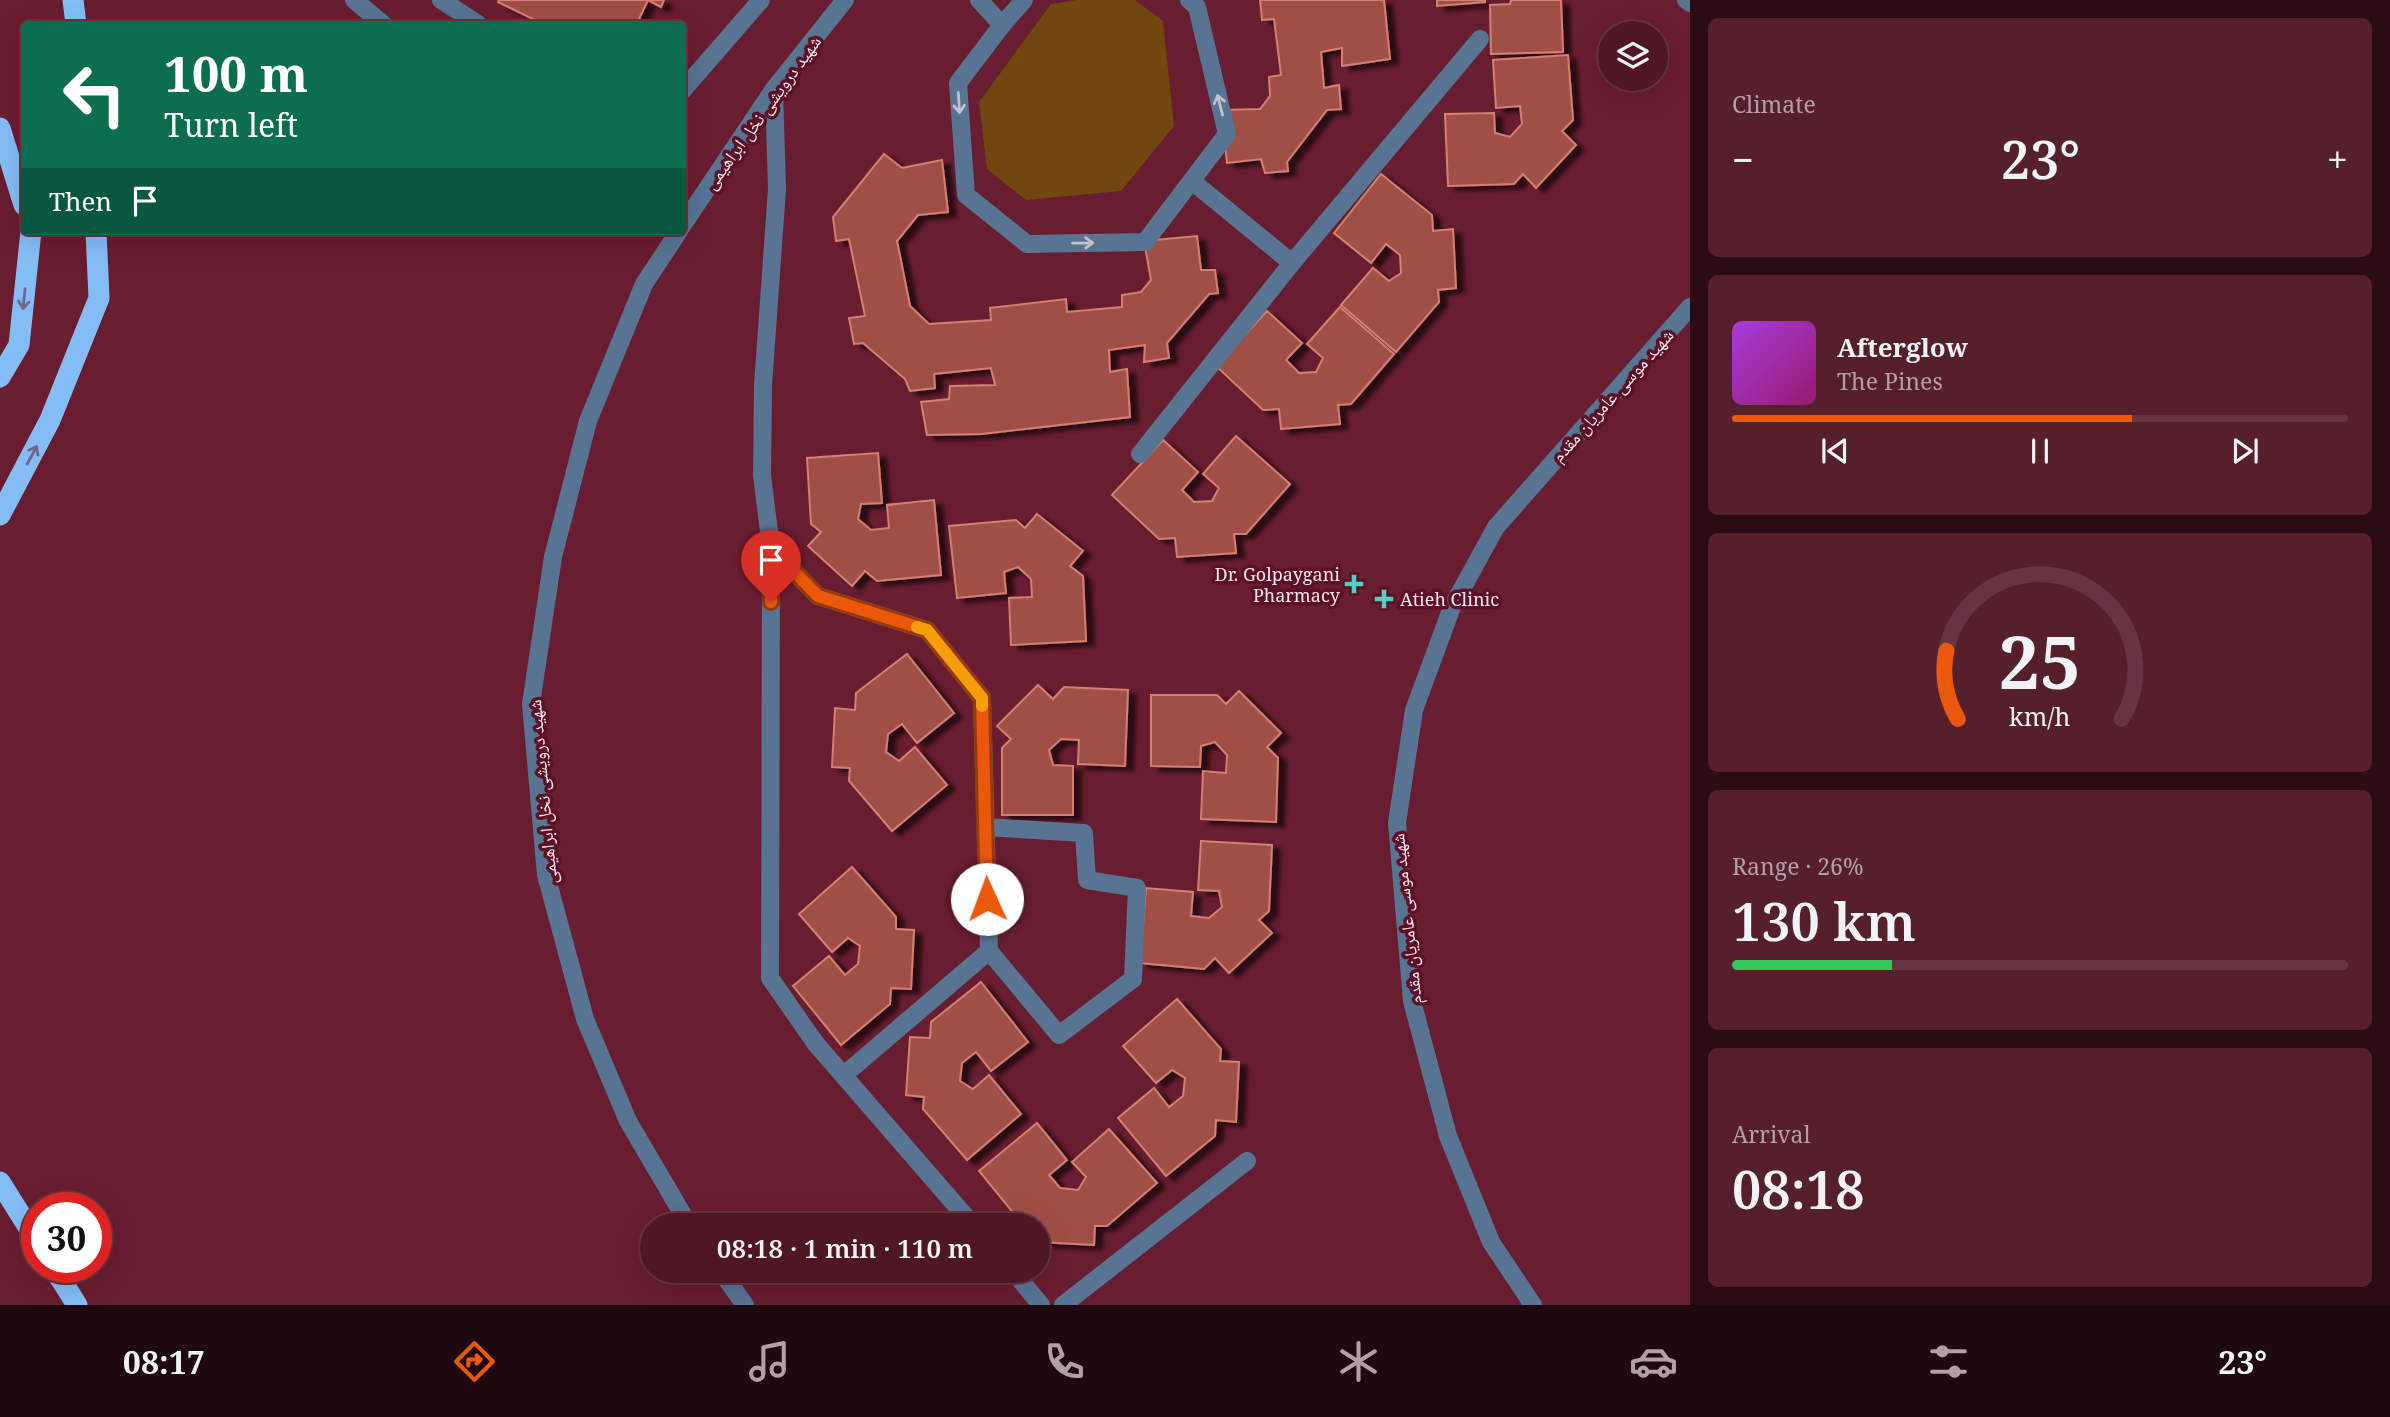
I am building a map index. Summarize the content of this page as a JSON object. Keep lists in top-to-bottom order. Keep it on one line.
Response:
{"streets":{"street":["شهید درویشی نخل ابراهیمی","شهید موسی عامریان مقدم"]},"places":{"health":["Dr. Golpaygani Pharmacy","Atieh Clinic"]},"page":{"tile":["Climate",["Range · 26%","130 km"],["Arrival","08:18"]],"turn":["100 m","Turn left"],"heat":["−","23°","+"],"then":"Then","song":["Afterglow","The Pines"],"limit":"30","trip":"08:18 · 1 min · 110 m","tabs":["08:17","23°"],"gauge":["25","km/h"]}}
